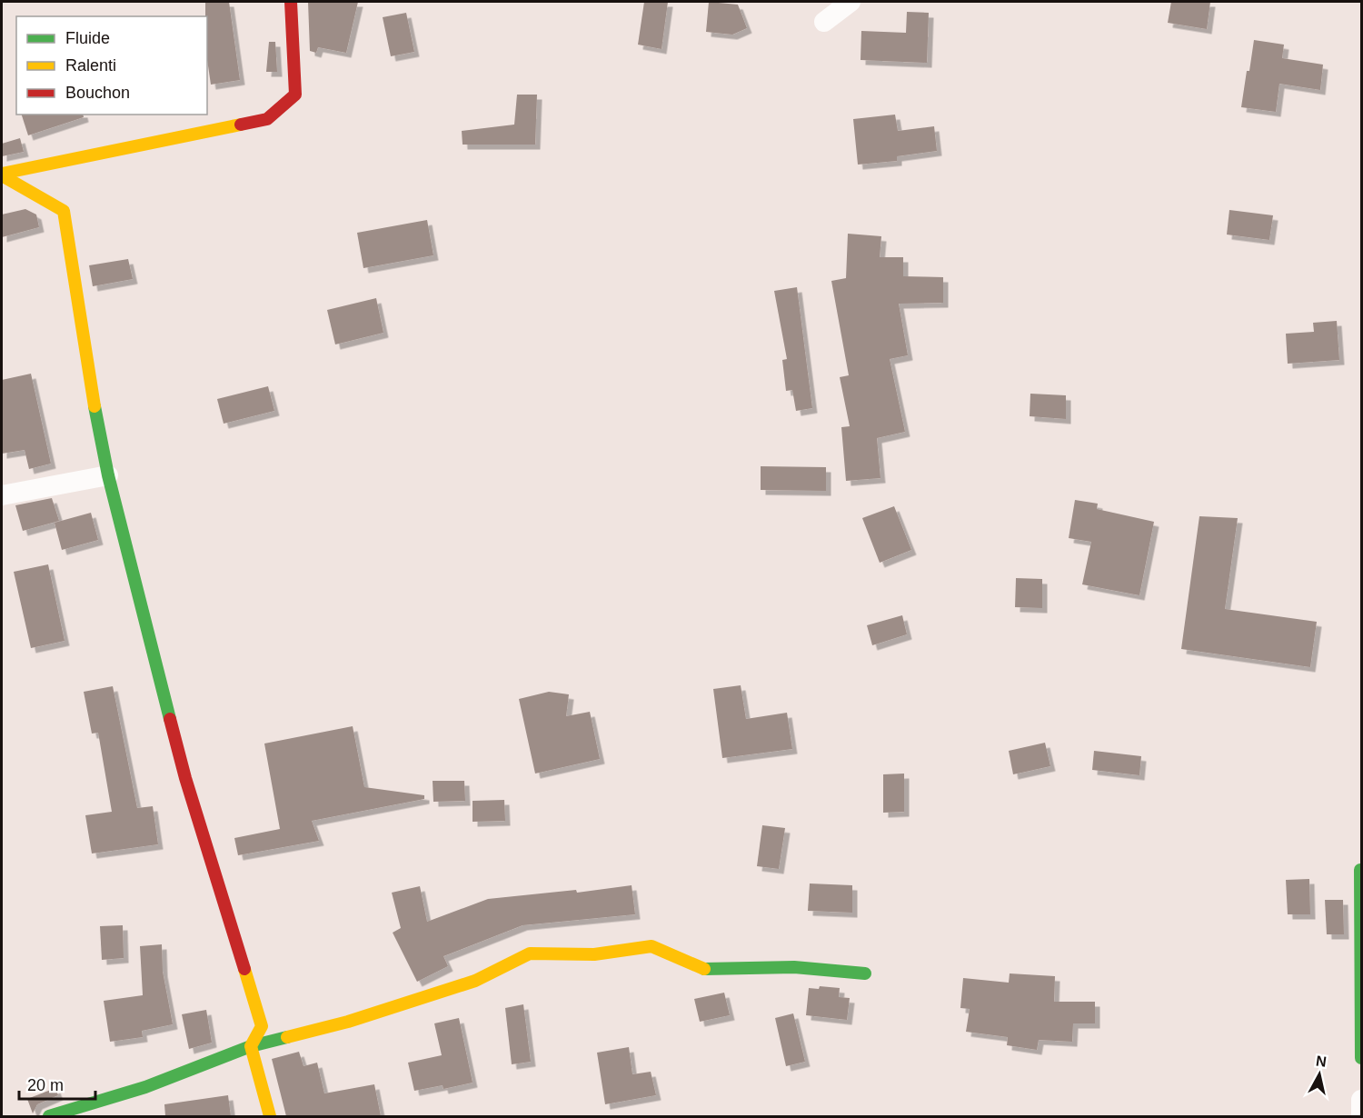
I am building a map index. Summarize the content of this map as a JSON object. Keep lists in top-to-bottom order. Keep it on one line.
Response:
{"legend":["Fluide","Ralenti","Bouchon"],"scale_bar":"20 m","north":"top"}
